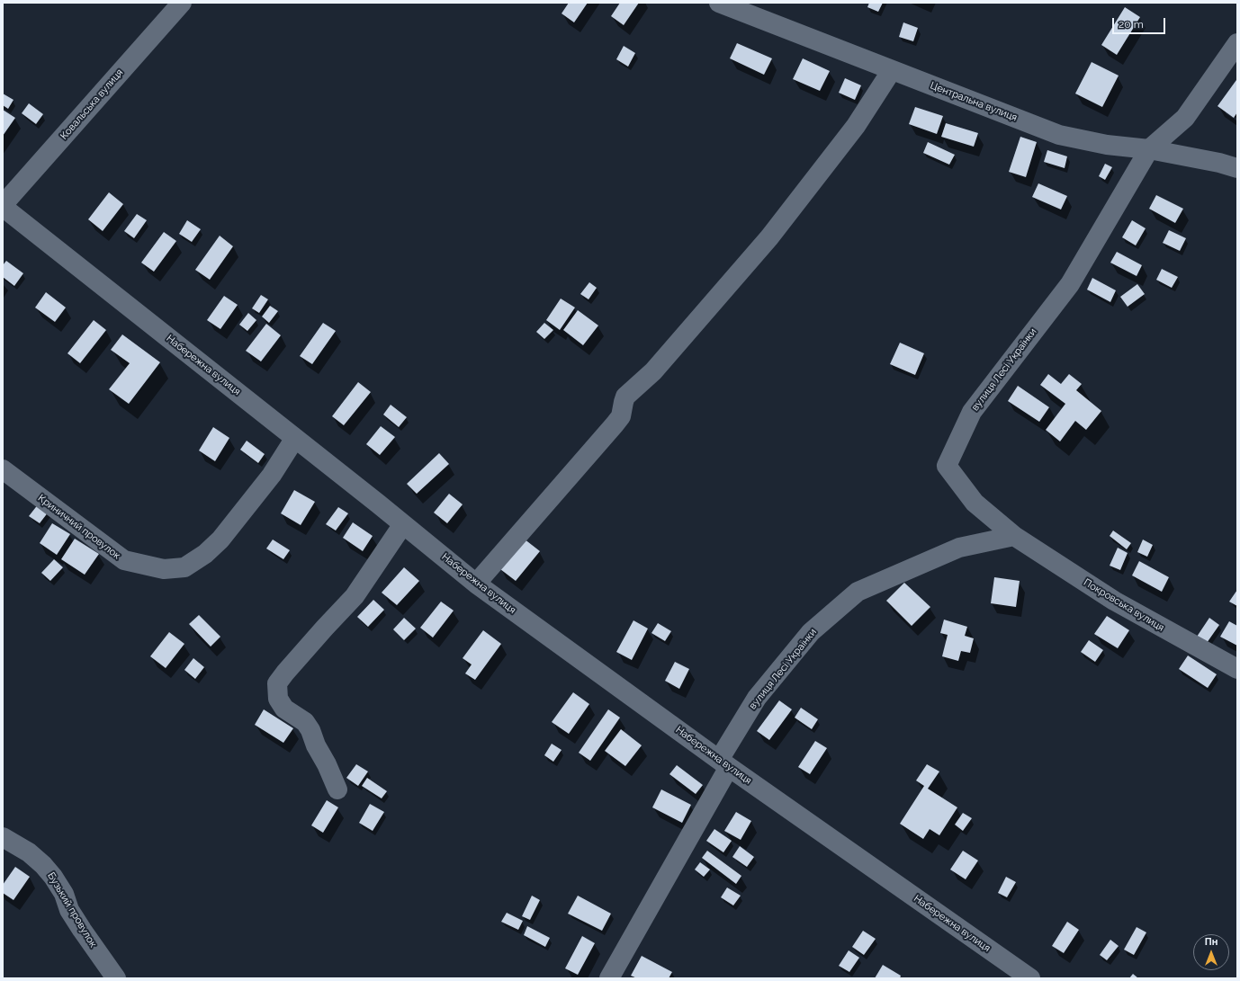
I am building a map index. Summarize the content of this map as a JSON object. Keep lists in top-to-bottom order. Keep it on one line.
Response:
{"streets":{"street":["Центральна вулиця","Ковальська вулиця","Набережна вулиця","вулиця Лесі Українки","Криничний провулок","Покровська вулиця","Бузький провулок"]},"crossings":[["Центральна вулиця","вулиця Лесі Українки"],["Ковальська вулиця","Набережна вулиця"],["Набережна вулиця","вулиця Лесі Українки"],["Набережна вулиця","Криничний провулок"],["вулиця Лесі Українки","Покровська вулиця"]],"scale_bar":"20 m","north":"top"}
